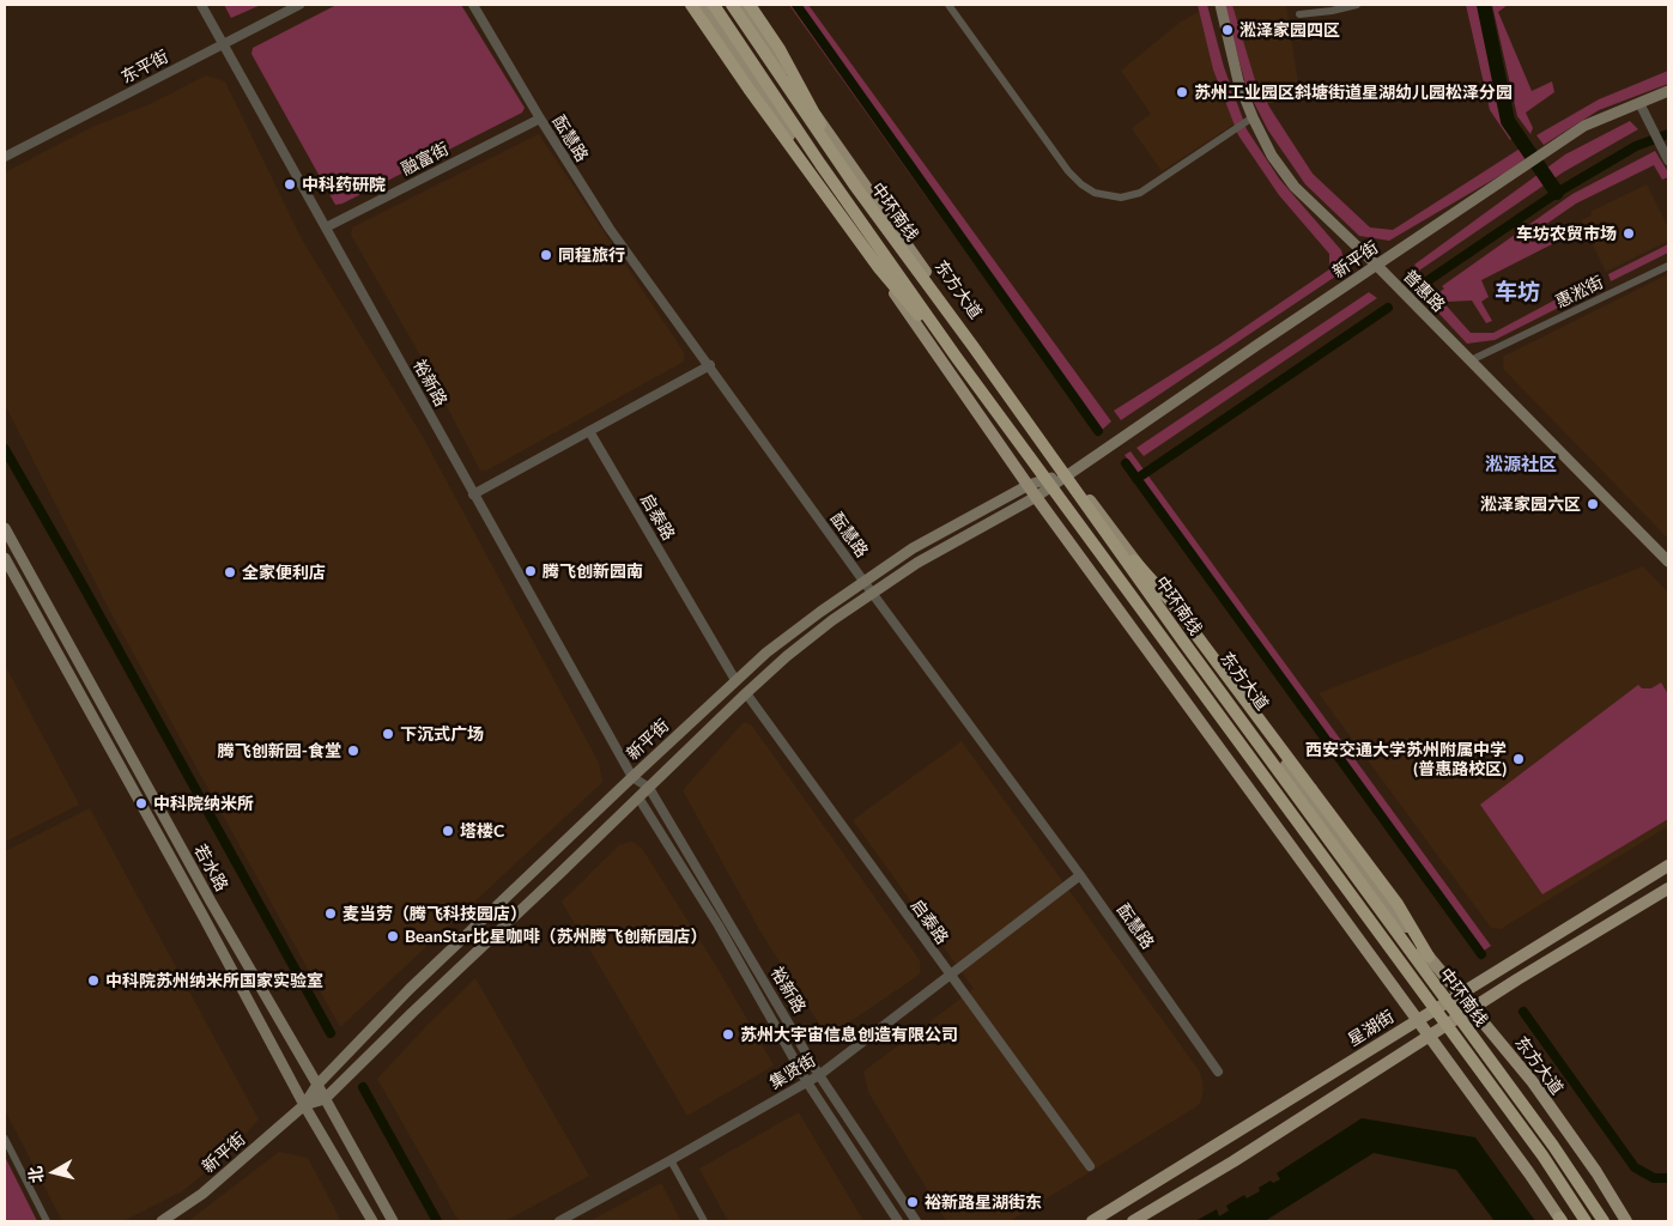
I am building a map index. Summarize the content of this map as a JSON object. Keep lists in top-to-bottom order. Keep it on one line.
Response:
{"streets":{"highway":["中环南线"],"main road":["新平街","东方大道","普惠路","裕新路","若水路","星湖街"],"street":["东平街","酝慧路","融富街","惠淞街","启泰路","集贤街"]},"crossings":[["东平街","裕新路"],["酝慧路","融富街"],["酝慧路","新平街"],["酝慧路","集贤街"],["融富街","裕新路"],["新平街","东方大道"],["新平街","普惠路"],["新平街","裕新路"],["新平街","启泰路"],["新平街","若水路"],["东方大道","星湖街"],["普惠路","惠淞街"],["裕新路","集贤街"],["启泰路","集贤街"]],"districts":["车坊","淞源社区"],"places":["淞泽家园四区","苏州工业园区斜塘街道星湖幼儿园松泽分园","中科药研院","车坊农贸市场","同程旅行","淞泽家园六区","腾飞创新园南","全家便利店","下沉式广场","腾飞创新园-食堂","西安交通大学苏州附属中学 (普惠路校区)","中科院纳米所","塔楼C","麦当劳（腾飞科技园店）","BeanStar比星咖啡（苏州腾飞创新园店）","中科院苏州纳米所国家实验室","苏州大宇宙信息创造有限公司","裕新路星湖街东"],"north":"left"}
